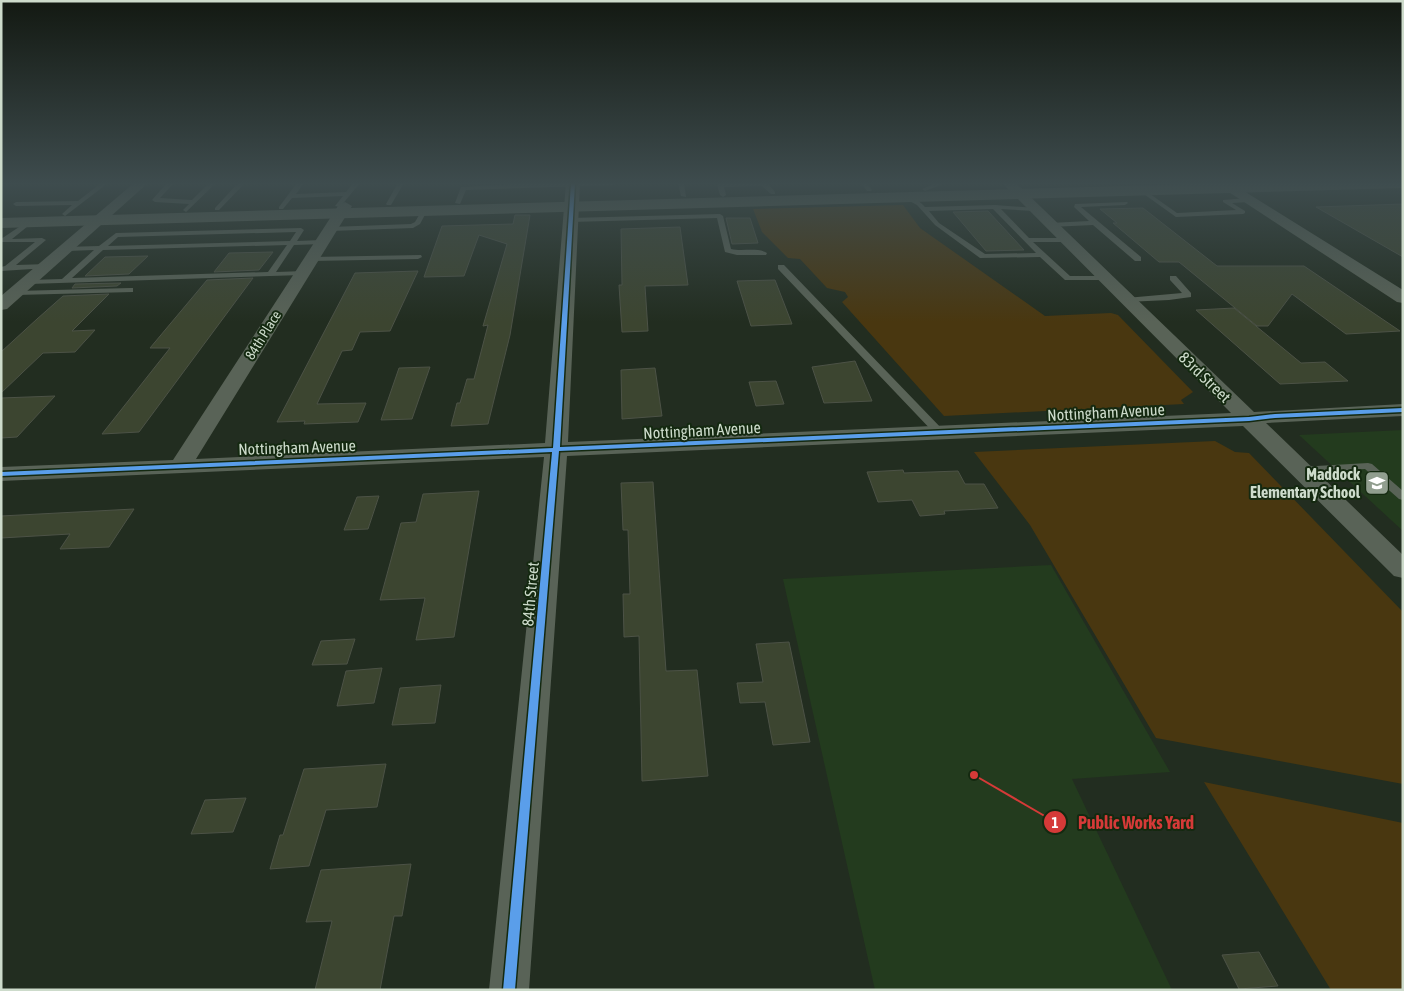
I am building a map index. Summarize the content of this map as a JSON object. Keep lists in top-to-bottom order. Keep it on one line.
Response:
{"streets":{"street":["84th Place","83rd Street","Nottingham Avenue","84th Street"]},"crossings":[["84th Place","Nottingham Avenue"],["83rd Street","Nottingham Avenue"],["Nottingham Avenue","84th Street"]],"places":{"school or university":["Maddock Elementary School"],"other":["Public Works Yard"]}}
